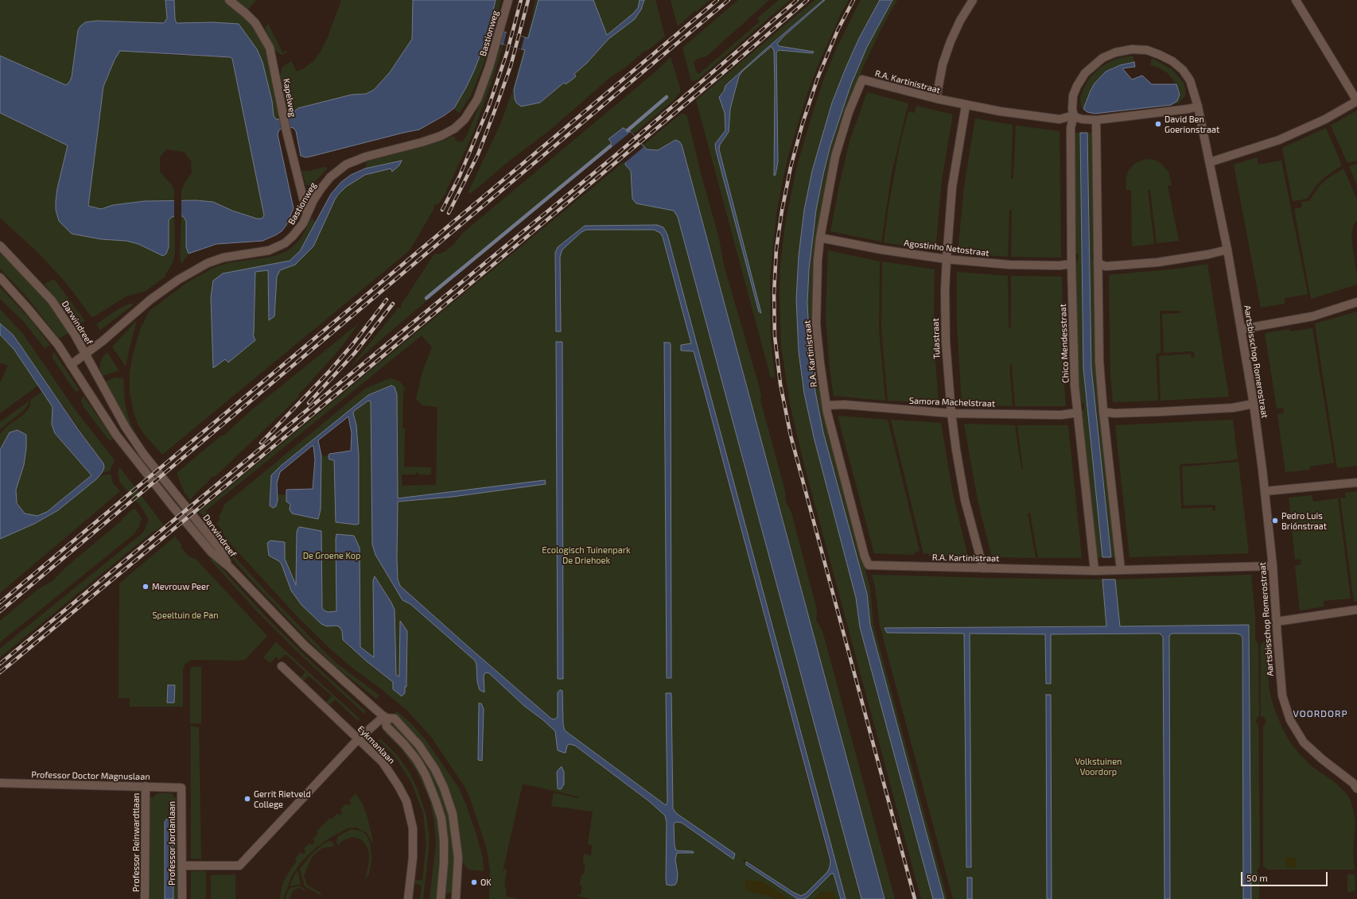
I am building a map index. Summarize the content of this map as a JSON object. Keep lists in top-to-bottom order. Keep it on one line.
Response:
{"streets":{"street":["Bastionweg","R.A. Kartinistraat","Kapelweg","Agostinho Netostraat","Darwindreef","Tulastraat","Chico Mendesstraat","Aartsbisschop Romerostraat","Samora Machelstraat","Eykmanlaan","Professor Doctor Magnuslaan","Professor Reinwardtlaan","Professor Jordanlaan"]},"crossings":[["Bastionweg","Kapelweg"],["Bastionweg","Darwindreef"],["R.A. Kartinistraat","Agostinho Netostraat"],["R.A. Kartinistraat","Tulastraat"],["R.A. Kartinistraat","Chico Mendesstraat"],["R.A. Kartinistraat","Aartsbisschop Romerostraat"],["R.A. Kartinistraat","Samora Machelstraat"],["Agostinho Netostraat","Tulastraat"],["Agostinho Netostraat","Chico Mendesstraat"],["Tulastraat","Samora Machelstraat"],["Chico Mendesstraat","Aartsbisschop Romerostraat"],["Chico Mendesstraat","Samora Machelstraat"],["Professor Doctor Magnuslaan","Professor Reinwardtlaan"],["Professor Doctor Magnuslaan","Professor Jordanlaan"]],"districts":["VOORDORP"],"parks":["Ecologisch Tuinenpark De Driehoek","De Groene Kop","Speeltuin de Pan","Volkstuinen Voordorp"],"places":["David Ben Goerionstraat","Pedro Luis Briónstraat","Mevrouw Peer","Gerrit Rietveld College","OK"],"scale_bar":"50 m"}
